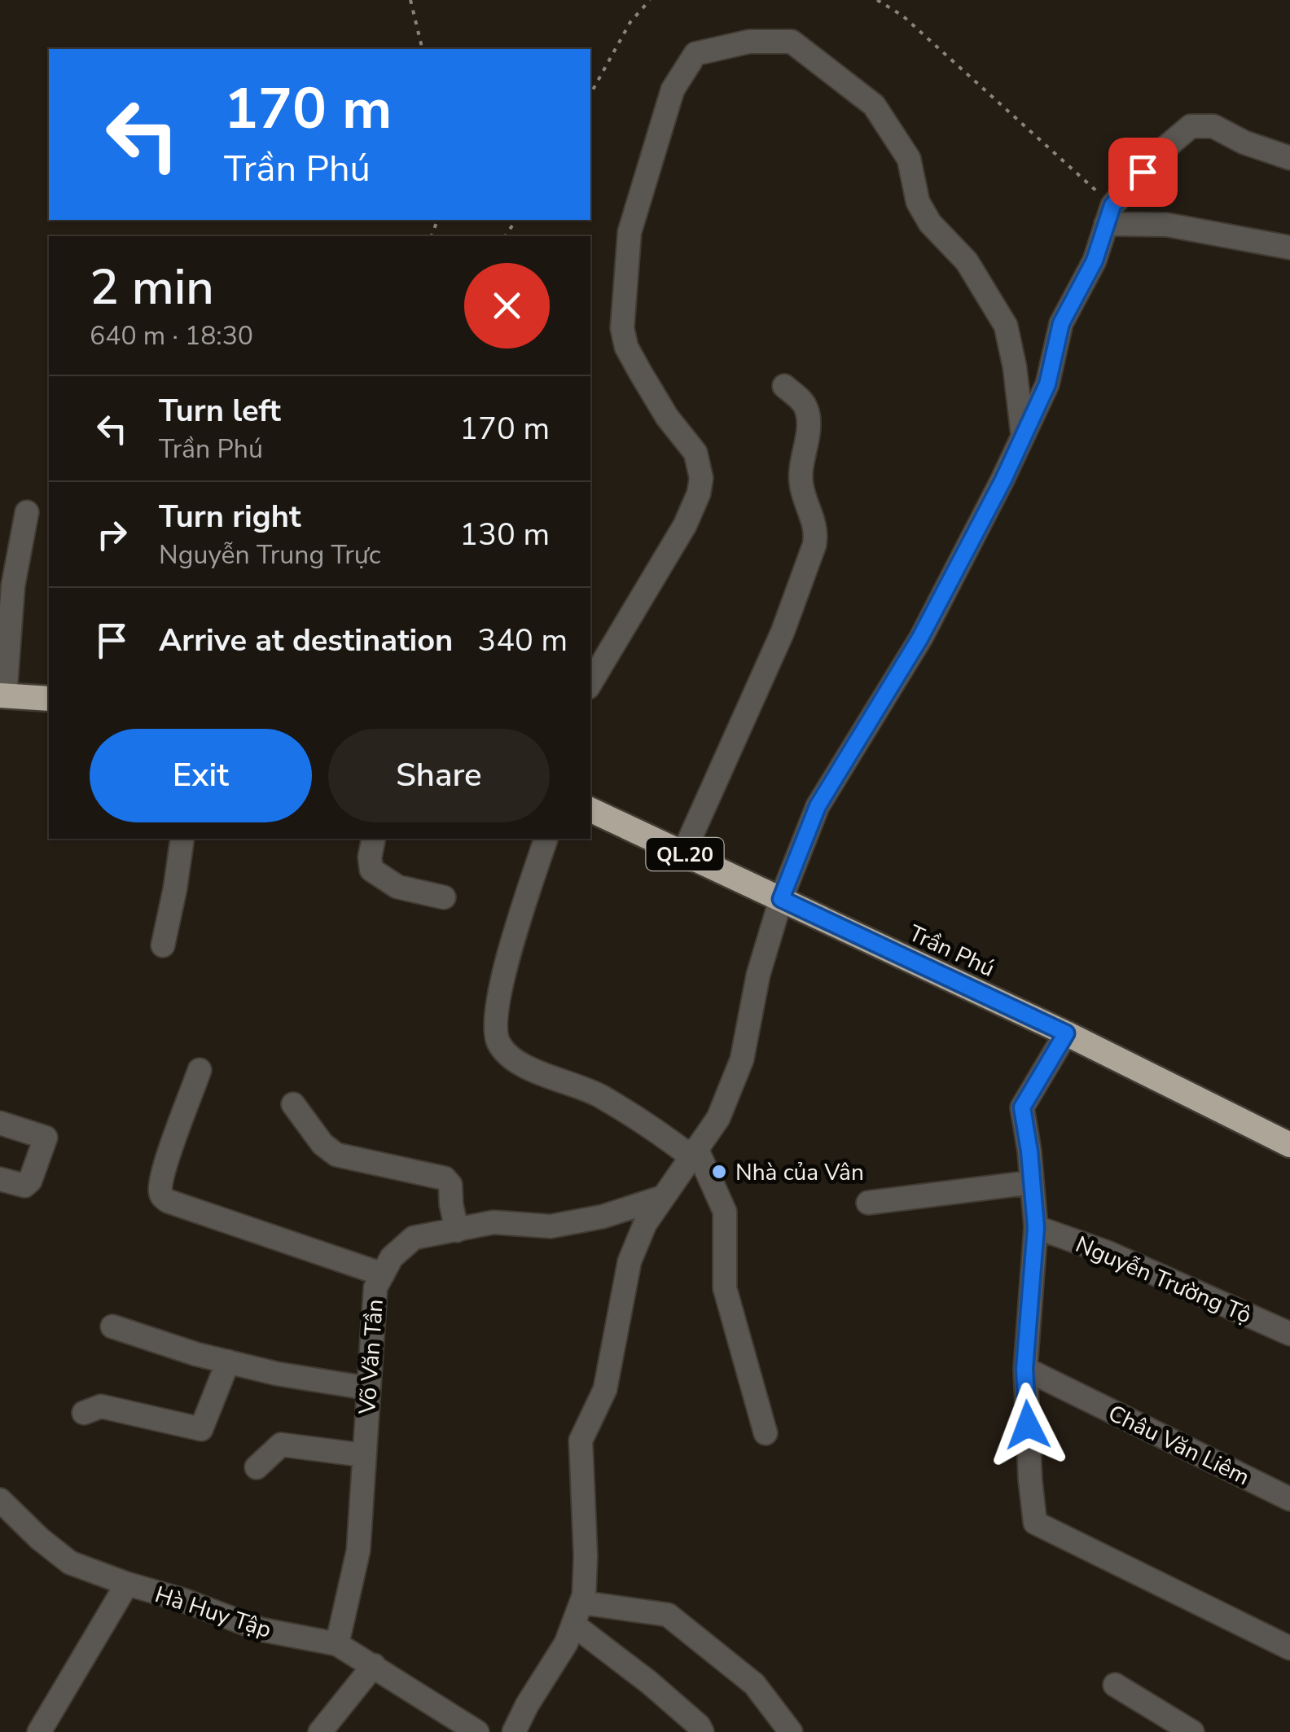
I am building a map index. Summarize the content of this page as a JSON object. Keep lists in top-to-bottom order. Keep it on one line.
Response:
{"streets":{"highway":["QL.20","Trần Phú"],"street":["Nguyễn Trường Tộ","Võ Văn Tần","Châu Văn Liêm","Hà Huy Tập"]},"crossings":[["Võ Văn Tần","Hà Huy Tập"]],"places":["Nhà của Vân"],"page":{"turn":["170 m","Trần Phú"],"heading":["2 min","640 m · 18:30"],"list":[{"name":"Turn left","note":"Trần Phú","value":"170 m"},{"name":"Turn right","note":"Nguyễn Trung Trực","value":"130 m"},{"name":"Arrive at destination","value":"340 m"}],"buttons":["Exit","Share"]}}
